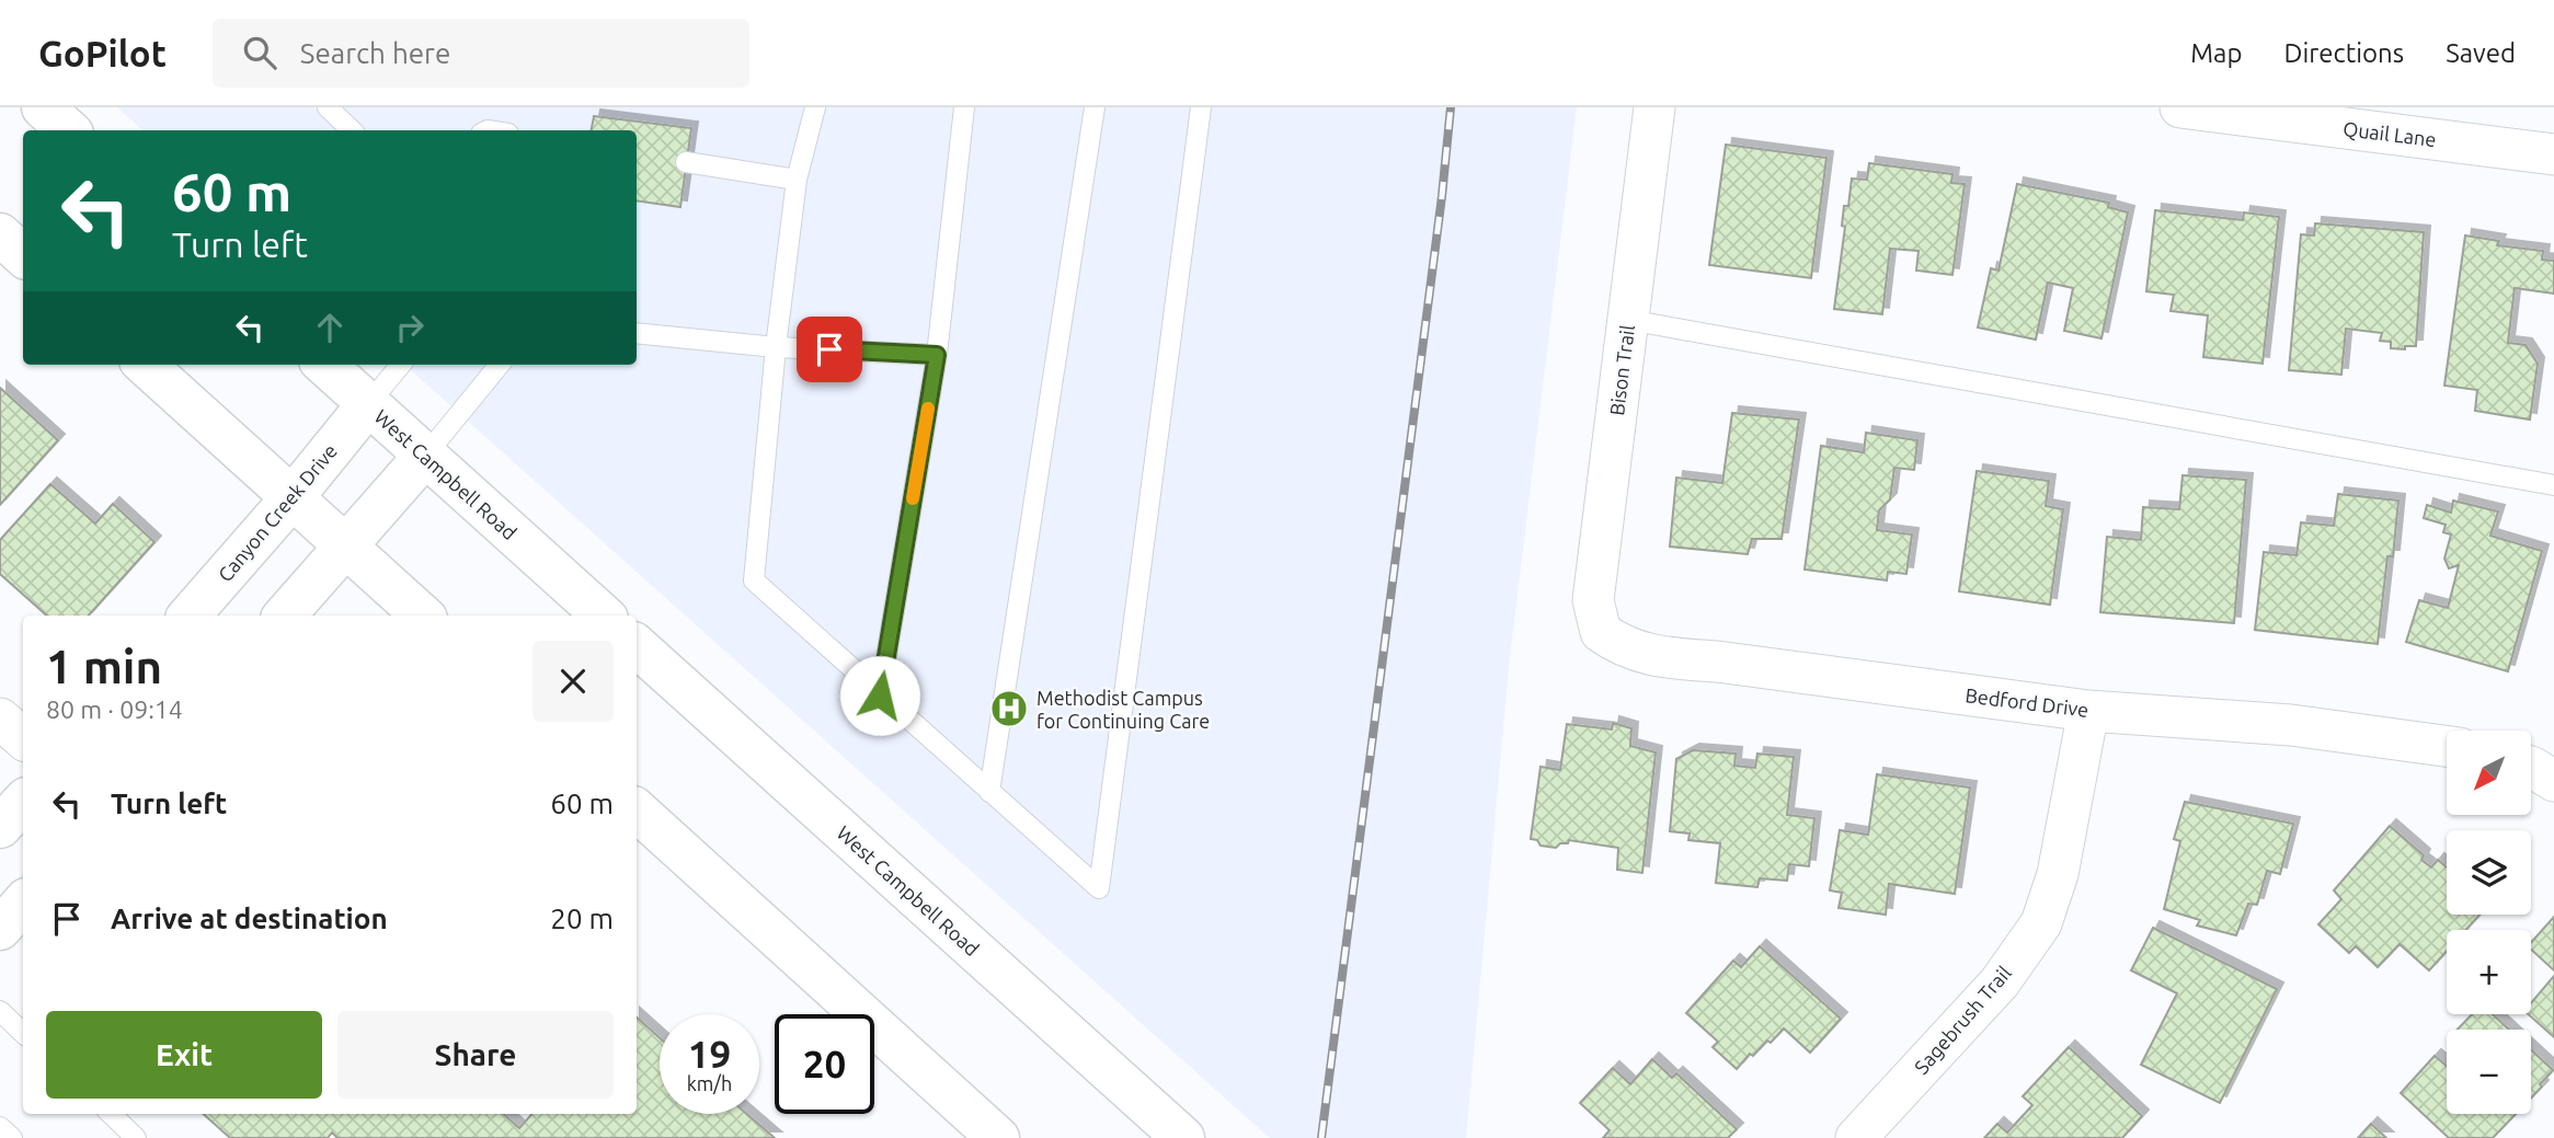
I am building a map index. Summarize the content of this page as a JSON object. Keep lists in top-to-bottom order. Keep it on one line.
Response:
{"streets":{"main road":["West Campbell Road","Canyon Creek Drive"],"street":["Quail Lane","Bison Trail","Bedford Drive","Sagebrush Trail"]},"crossings":[["Bison Trail","Bedford Drive"],["West Campbell Road","Canyon Creek Drive"],["Bedford Drive","Sagebrush Trail"]],"places":{"hospital":["Methodist Campus for Continuing Care"]},"north":"bottom left","page":{"header":"GoPilot","search":"Search here","nav":["Map","Directions","Saved"],"turn":["60 m","Turn left"],"heading":["1 min","80 m · 09:14"],"map_buttons":["+","−"],"list":[{"name":"Turn left","value":"60 m"},{"name":"Arrive at destination","value":"20 m"}],"buttons":["Exit","Share"],"speed":"19 km/h","limit":"20"}}
